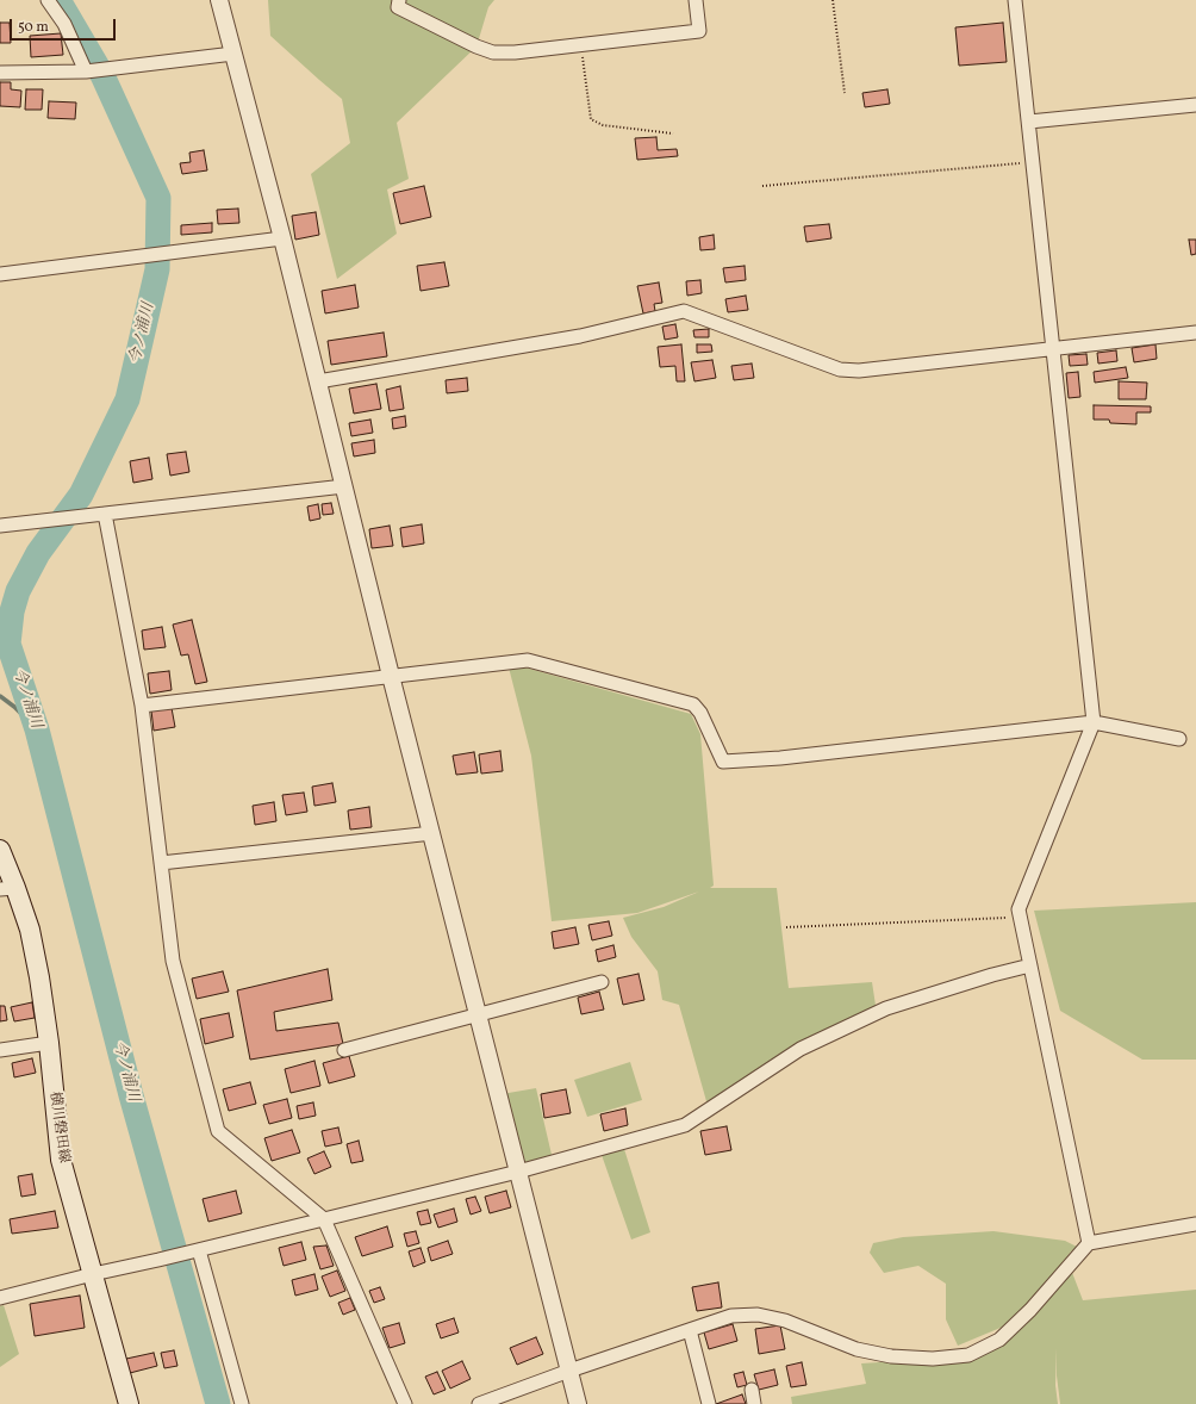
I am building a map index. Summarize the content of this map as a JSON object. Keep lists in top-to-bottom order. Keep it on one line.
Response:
{"streets":{"main road":["横川磐田線"]},"water":["今ノ浦川"],"scale_bar":"50 m"}
